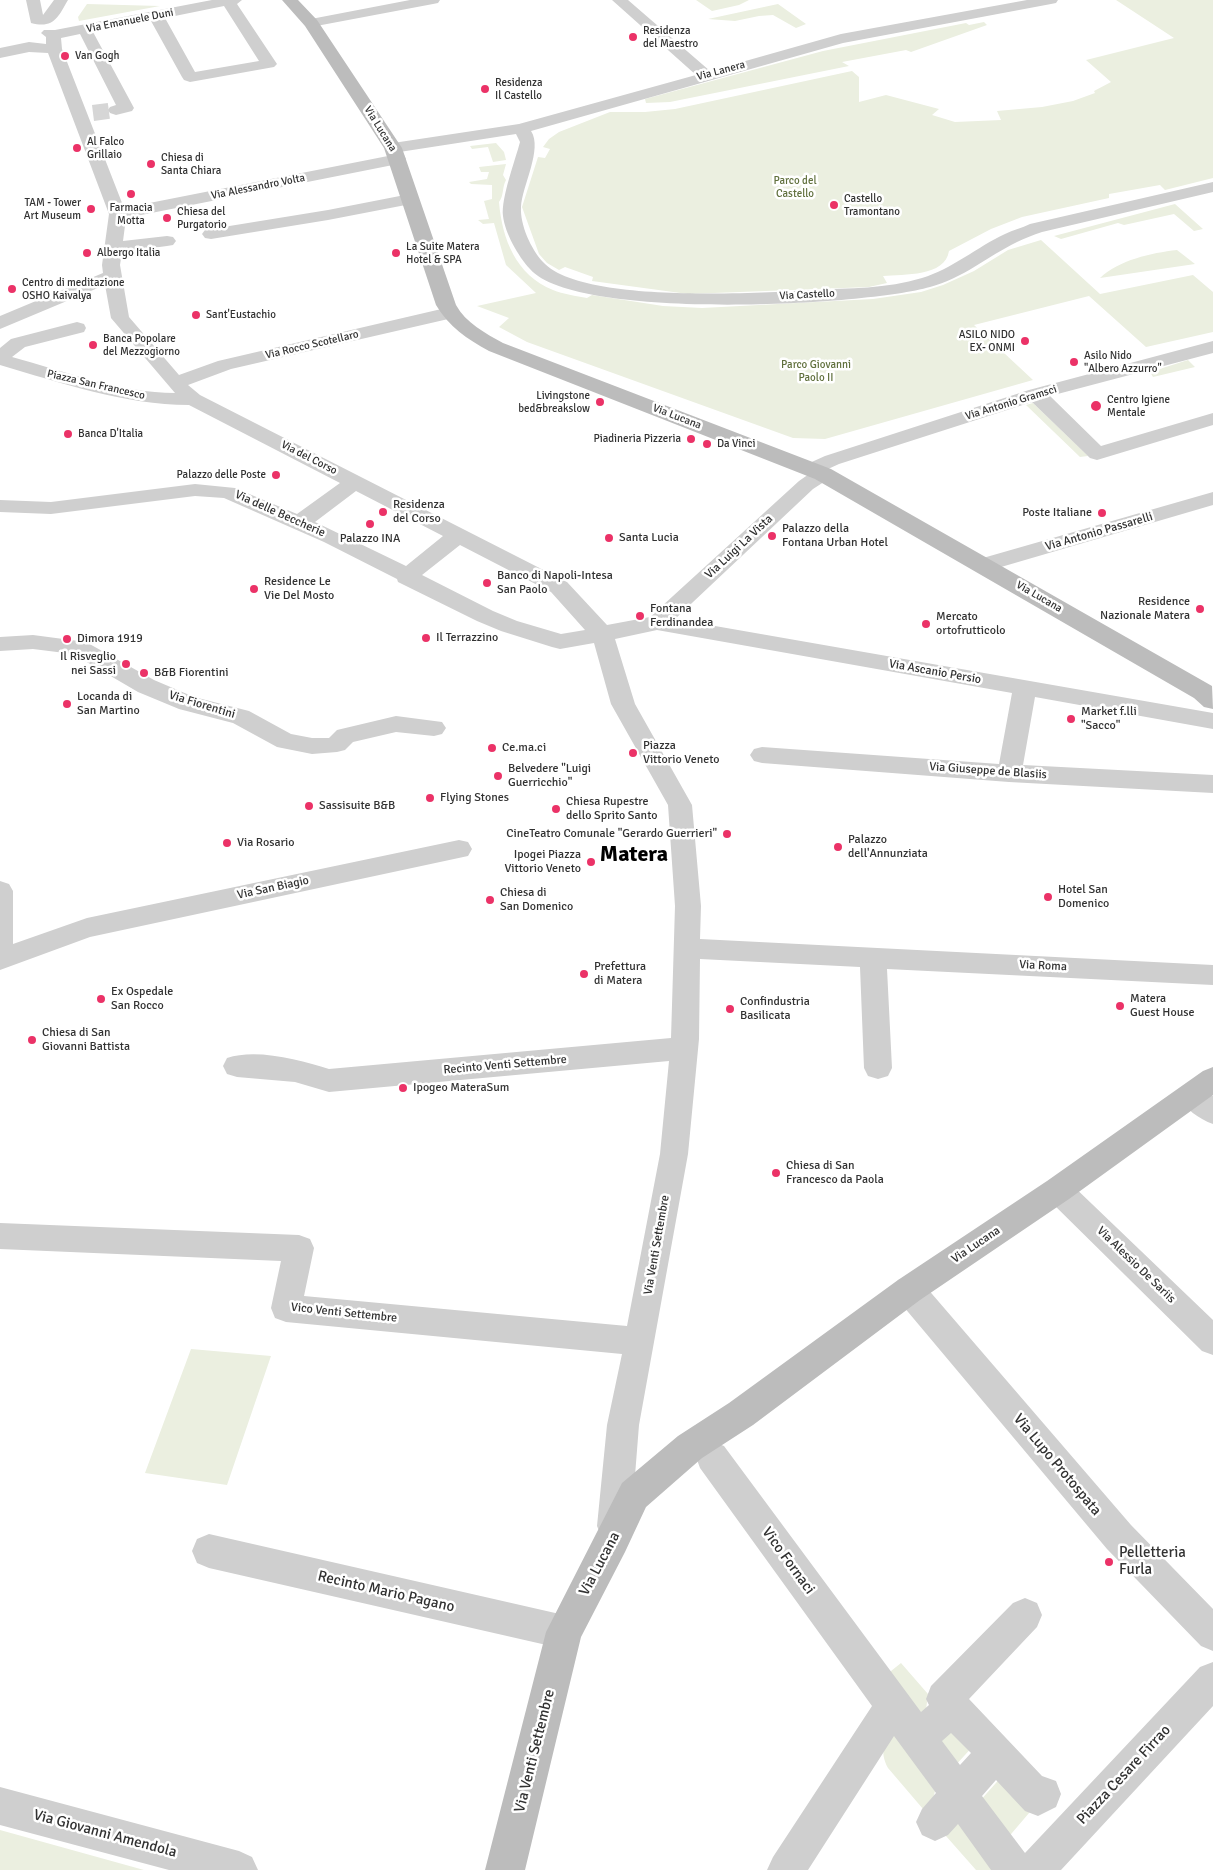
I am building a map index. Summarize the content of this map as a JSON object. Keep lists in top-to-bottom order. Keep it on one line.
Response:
{"streets":{"street":["Via Emanuele Duni","Via Lanera","Via Lucana","Via Alessandro Volta","Via Castello","Via Rocco Scotellaro","Piazza San Francesco","Via Antonio Gramsci","Via del Corso","Via delle Beccherie","Via Antonio Passarelli","Via Luigi La Vista","Via Ascanio Persio","Via Fiorentini","Via Giuseppe de Blasiis","Via San Biagio","Via Roma","Recinto Venti Settembre","Via Venti Settembre","Via Alessio De Sariis","Vico Venti Settembre","Via Lupo Protospata","Vico Fornaci","Recinto Mario Pagano","Piazza Cesare Firrao","Via Giovanni Amendola"]},"crossings":[["Via Lanera","Via Lucana"],["Via Lanera","Via Alessandro Volta"],["Via Lanera","Via Castello"],["Via Lucana","Via Alessandro Volta"],["Via Lucana","Via Rocco Scotellaro"],["Via Lucana","Via Antonio Gramsci"],["Via Lucana","Via Antonio Passarelli"],["Via Lucana","Via Luigi La Vista"],["Via Lucana","Via Venti Settembre"],["Via Lucana","Via Alessio De Sariis"],["Via Lucana","Via Lupo Protospata"],["Via Lucana","Recinto Mario Pagano"],["Via Alessandro Volta","Via del Corso"],["Via Rocco Scotellaro","Via del Corso"],["Piazza San Francesco","Via del Corso"],["Via Antonio Gramsci","Via Luigi La Vista"],["Via del Corso","Via delle Beccherie"],["Via Luigi La Vista","Via Ascanio Persio"],["Via Roma","Via Venti Settembre"],["Recinto Venti Settembre","Via Venti Settembre"],["Via Venti Settembre","Vico Venti Settembre"],["Via Venti Settembre","Recinto Mario Pagano"]],"districts":["Matera"],"parks":["Parco del Castello","Parco Giovanni Paolo II"],"places":["Residenza del Maestro","Van Gogh","Residenza Il Castello","Al Falco Grillaio","Chiesa di Santa Chiara","Farmacia Motta","Castello Tramontano","TAM - Tower Art Museum","Chiesa del Purgatorio","Albergo Italia","La Suite Matera Hotel & SPA","Centro di meditazione OSHO Kaivalya","Sant'Eustachio","ASILO NIDO EX- ONMI","Banca Popolare del Mezzogiorno","Asilo Nido \"Albero Azzurro\"","Livingstone bed&breakslow","Centro Igiene Mentale","Banca D'Italia","Piadineria Pizzeria","Da Vinci","Palazzo delle Poste","Residenza del Corso","Poste Italiane","Palazzo INA","Palazzo della Fontana Urban Hotel","Santa Lucia","Banco di Napoli-Intesa San Paolo","Residence Le Vie Del Mosto","Residence Nazionale Matera","Fontana Ferdinandea","Mercato ortofrutticolo","Il Terrazzino","Dimora 1919","Il Risveglio nei Sassi","B&B Fiorentini","Locanda di San Martino","Market f.lli \"Sacco\"","Ce.ma.ci","Piazza Vittorio Veneto","Belvedere \"Luigi Guerricchio\"","Flying Stones","Sassisuite B&B","Chiesa Rupestre dello Sprito Santo","CineTeatro Comunale \"Gerardo Guerrieri\"","Via Rosario","Palazzo dell'Annunziata","Ipogei Piazza Vittorio Veneto","Hotel San Domenico","Chiesa di San Domenico","Prefettura di Matera","Ex Ospedale San Rocco","Matera Guest House","Confindustria Basilicata","Chiesa di San Giovanni Battista","Ipogeo MateraSum","Chiesa di San Francesco da Paola","Pelletteria Furla"]}
